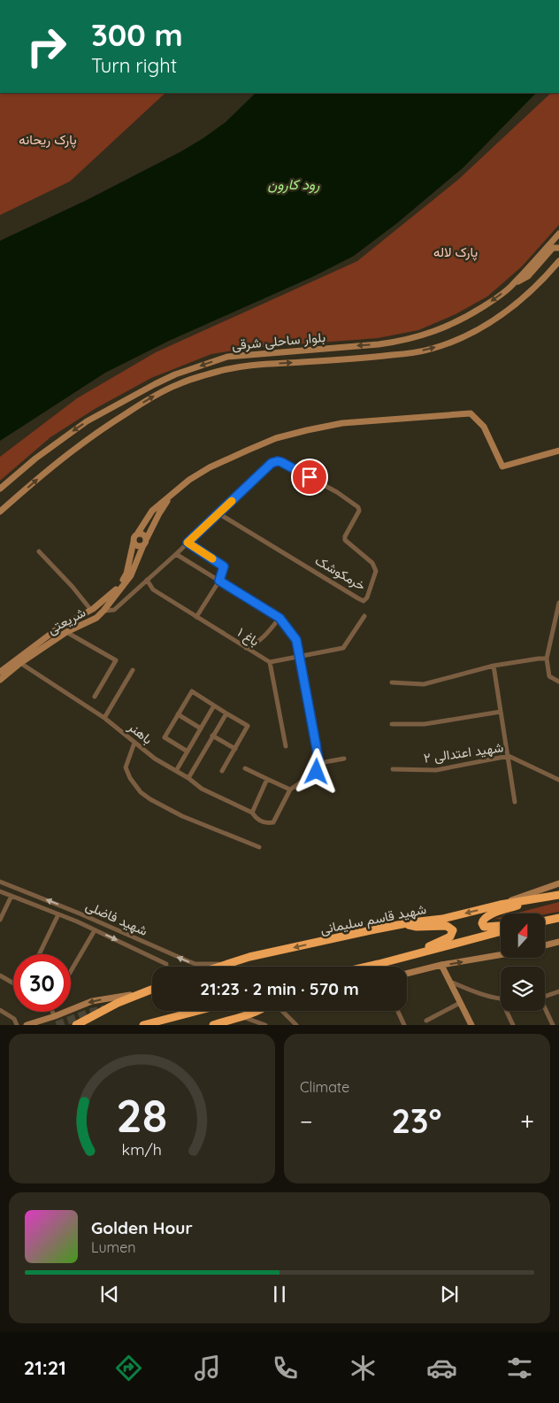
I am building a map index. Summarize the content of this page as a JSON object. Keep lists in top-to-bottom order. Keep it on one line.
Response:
{"streets":{"highway":["شهید قاسم سلیمانی"],"main road":["بلوار ساحلی شرقی","شریعتی"],"street":["خرمکوشک","باغ ۱","باهنر","شهید اعتدالی ۲","شهید فاضلی"]},"crossings":[["خرمکوشک","شریعتی"],["خرمکوشک","باغ ۱"],["شریعتی","باهنر"],["شهید فاضلی","شهید قاسم سلیمانی"]],"water":["رود کارون"],"parks":["پارک ریحانه","پارک لاله"],"north":"top","page":{"turn":["300 m","Turn right"],"limit":"30","trip":"21:23 · 2 min · 570 m","tile":"Climate","heat":["−","23°","+"],"song":["Golden Hour","Lumen"],"tabs":"21:21","gauge":["28","km/h"]}}
